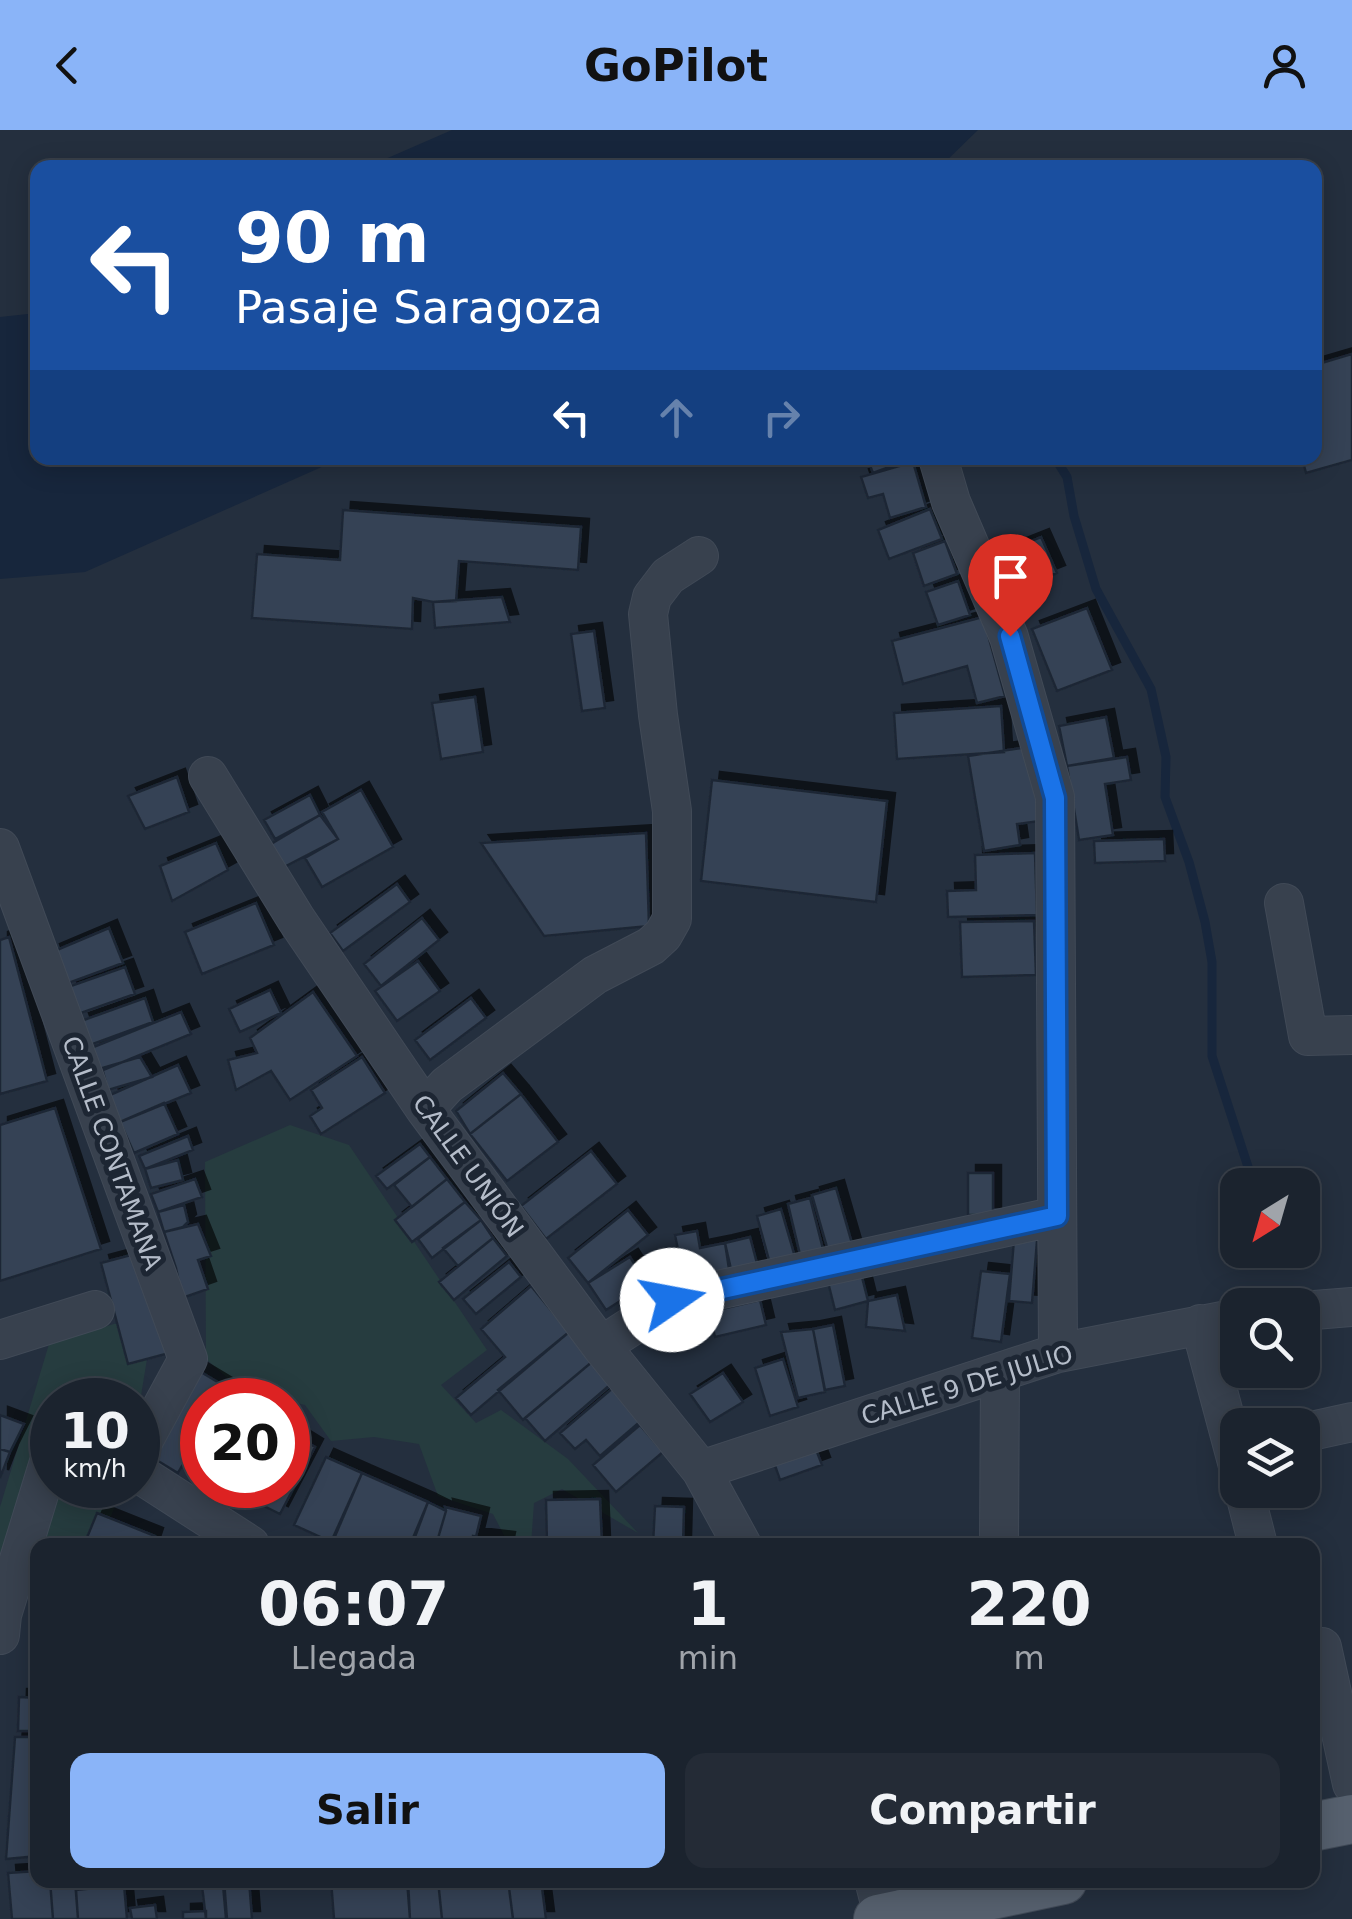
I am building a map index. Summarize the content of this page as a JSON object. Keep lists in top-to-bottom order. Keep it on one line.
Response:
{"streets":{"street":["CALLE CONTAMANA","CALLE UNIÓN","CALLE 9 DE JULIO"]},"crossings":[["CALLE UNIÓN","CALLE 9 DE JULIO"]],"north":"bottom left","page":{"header":"GoPilot","turn":["90 m","Pasaje Saragoza"],"speed":"10 km/h","limit":"20","eta":["06:07","Llegada","1","min","220","m"],"buttons":["Salir","Compartir"]}}
